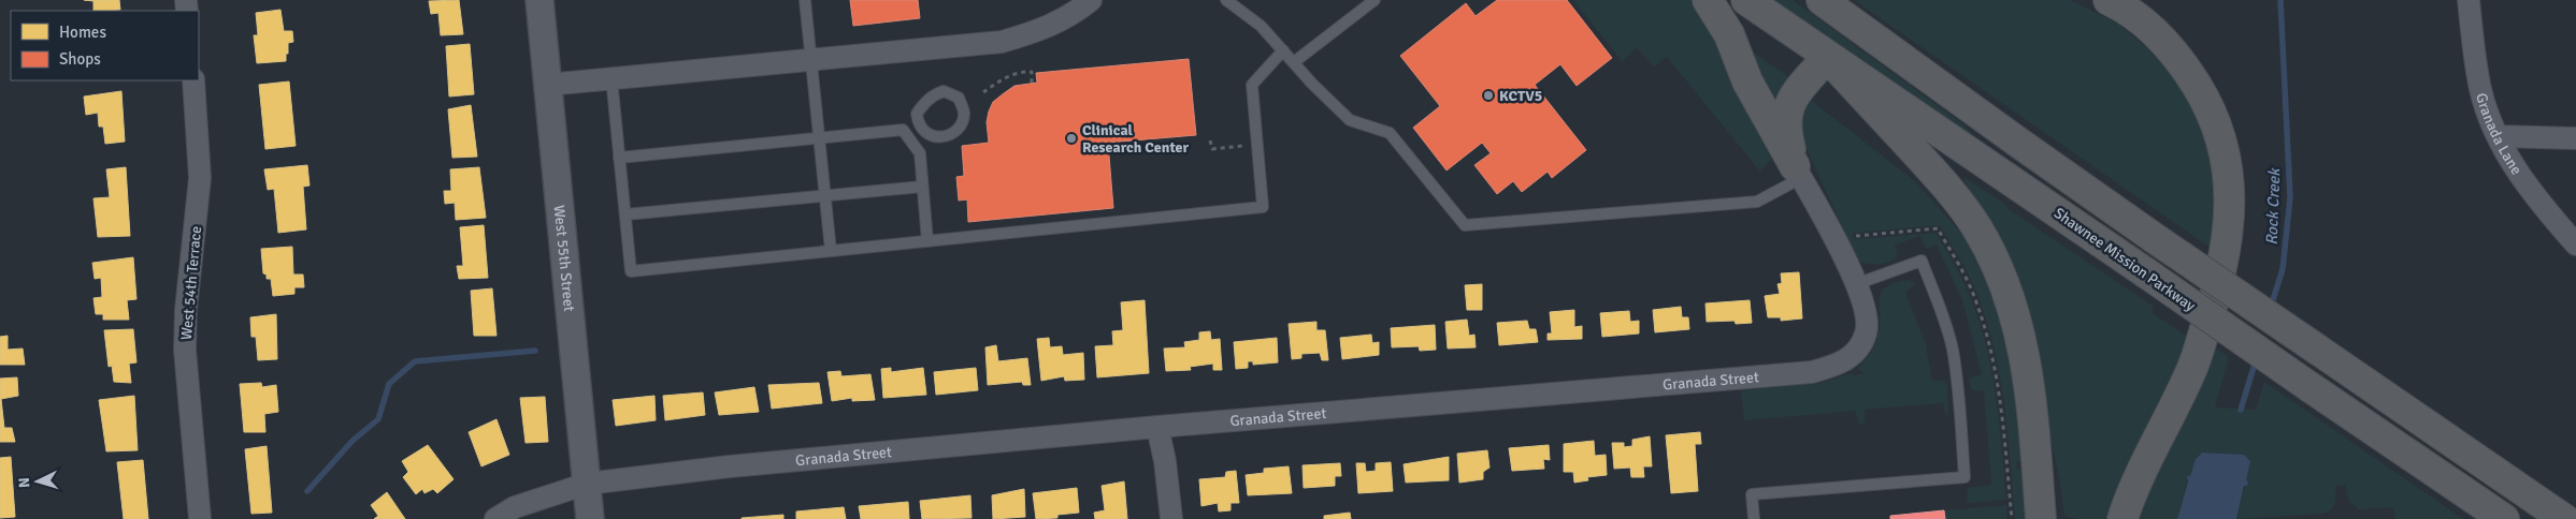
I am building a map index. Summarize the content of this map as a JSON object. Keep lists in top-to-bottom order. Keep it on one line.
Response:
{"streets":{"highway":["Shawnee Mission Parkway"],"street":["Granada Lane","West 55th Street","West 54th Terrace","Granada Street"]},"crossings":[["West 55th Street","Granada Street"]],"water":["Rock Creek"],"places":["KCTV5","Clinical Research Center"],"legend":["Homes","Shops"],"north":"left"}
